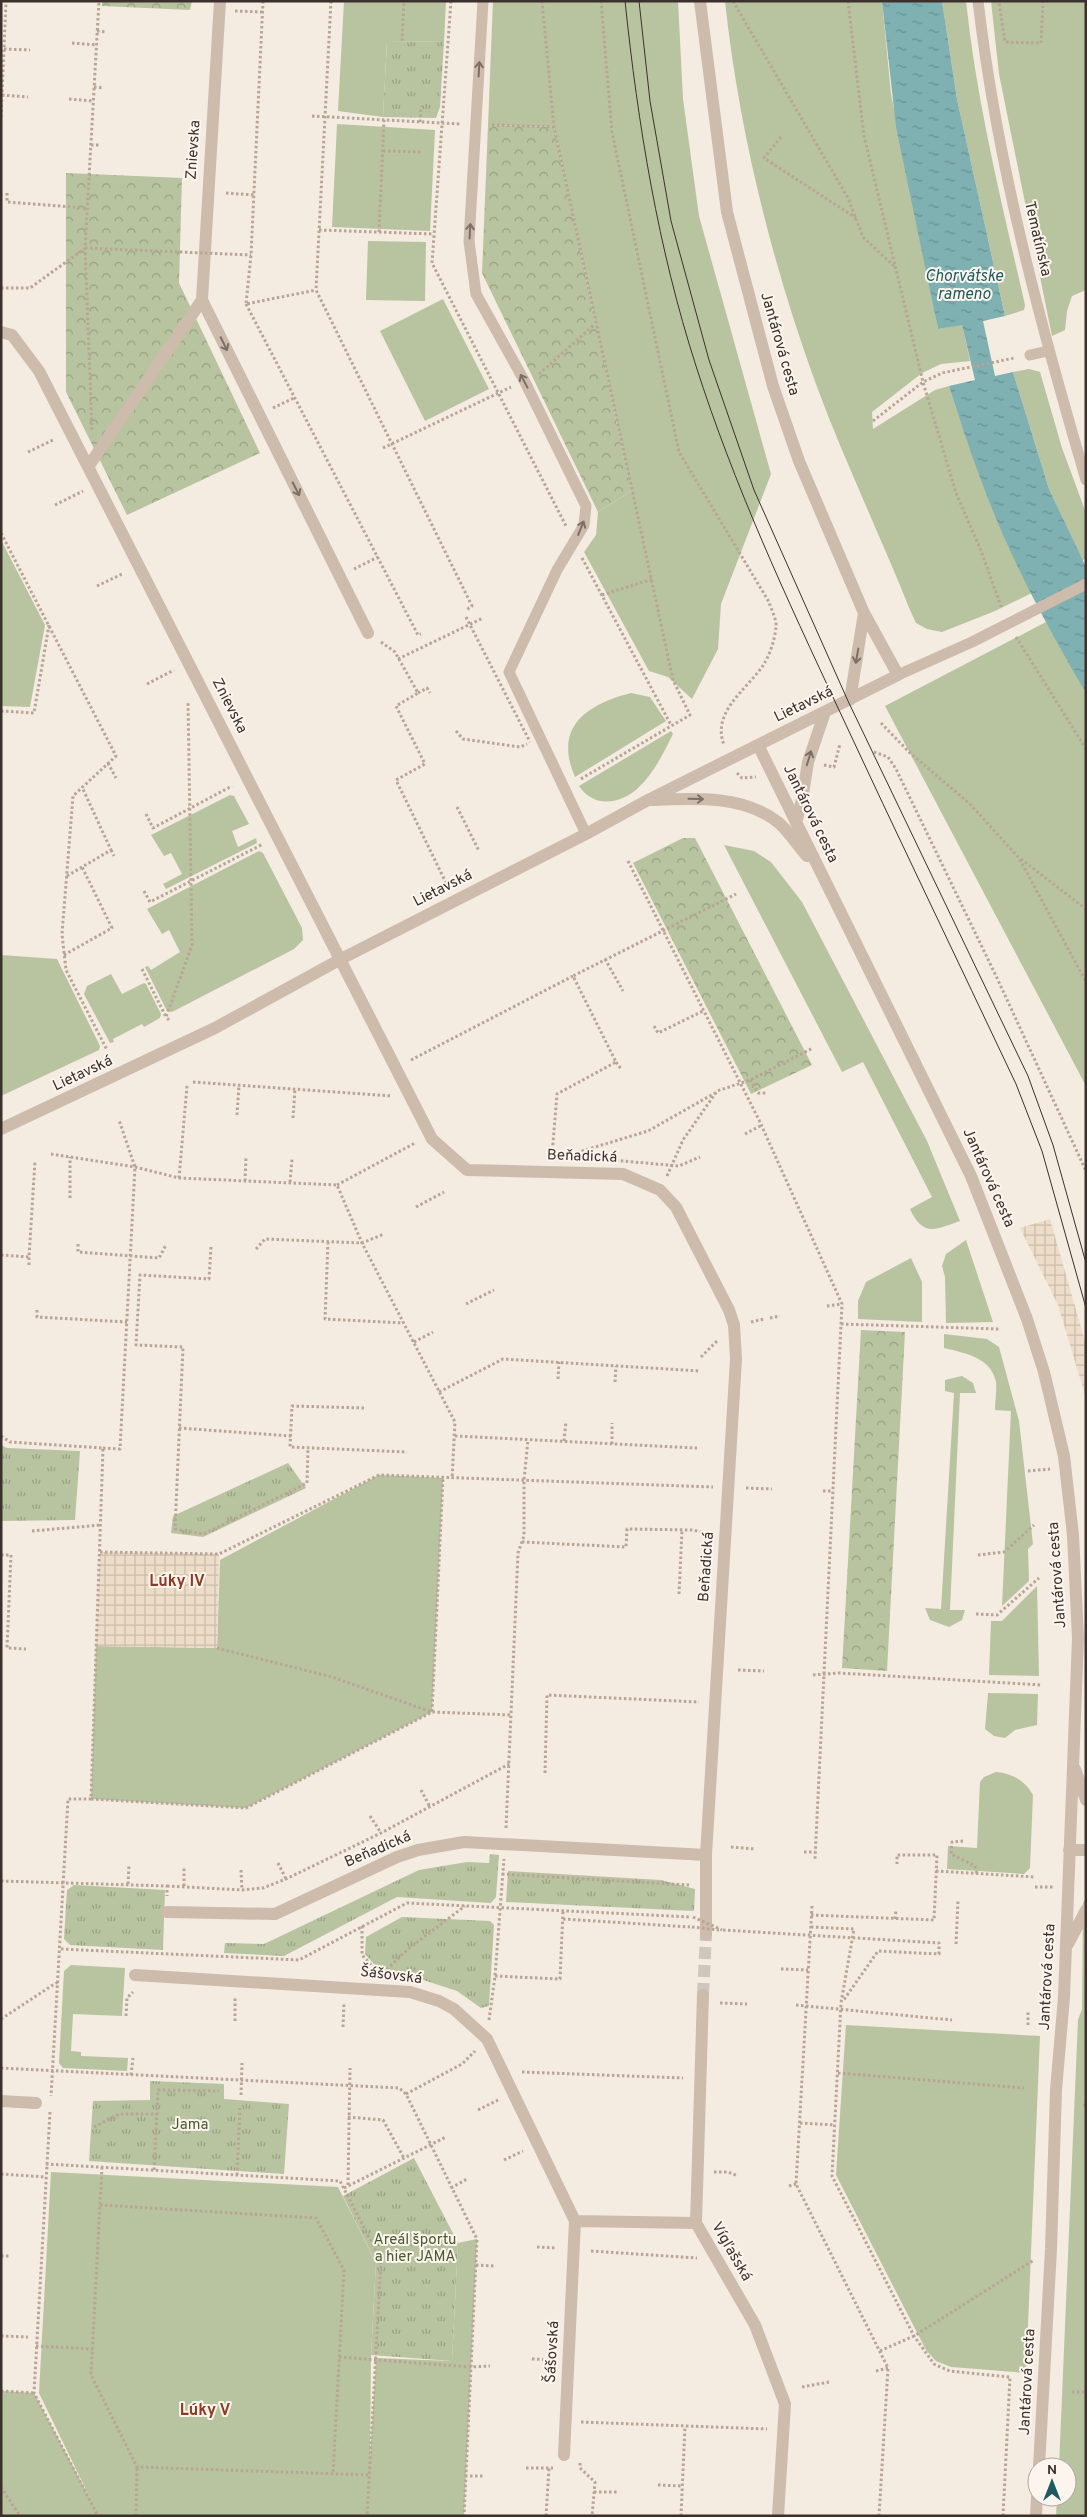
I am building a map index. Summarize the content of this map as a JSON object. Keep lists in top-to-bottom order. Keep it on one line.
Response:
{"streets":{"street":["Znievska","Jantárová cesta","Lietavská","Beňadická","Šášovská","Vígľašská"],"lane":["Tematínska"]},"crossings":[["Znievska","Lietavská"],["Znievska","Beňadická"],["Jantárová cesta","Lietavská"],["Lietavská","Beňadická"]],"districts":["Lúky IV","Lúky V"],"water":["Chorvátske rameno"],"parks":["Jama","Areál športu a hier JAMA"],"north":"top"}
